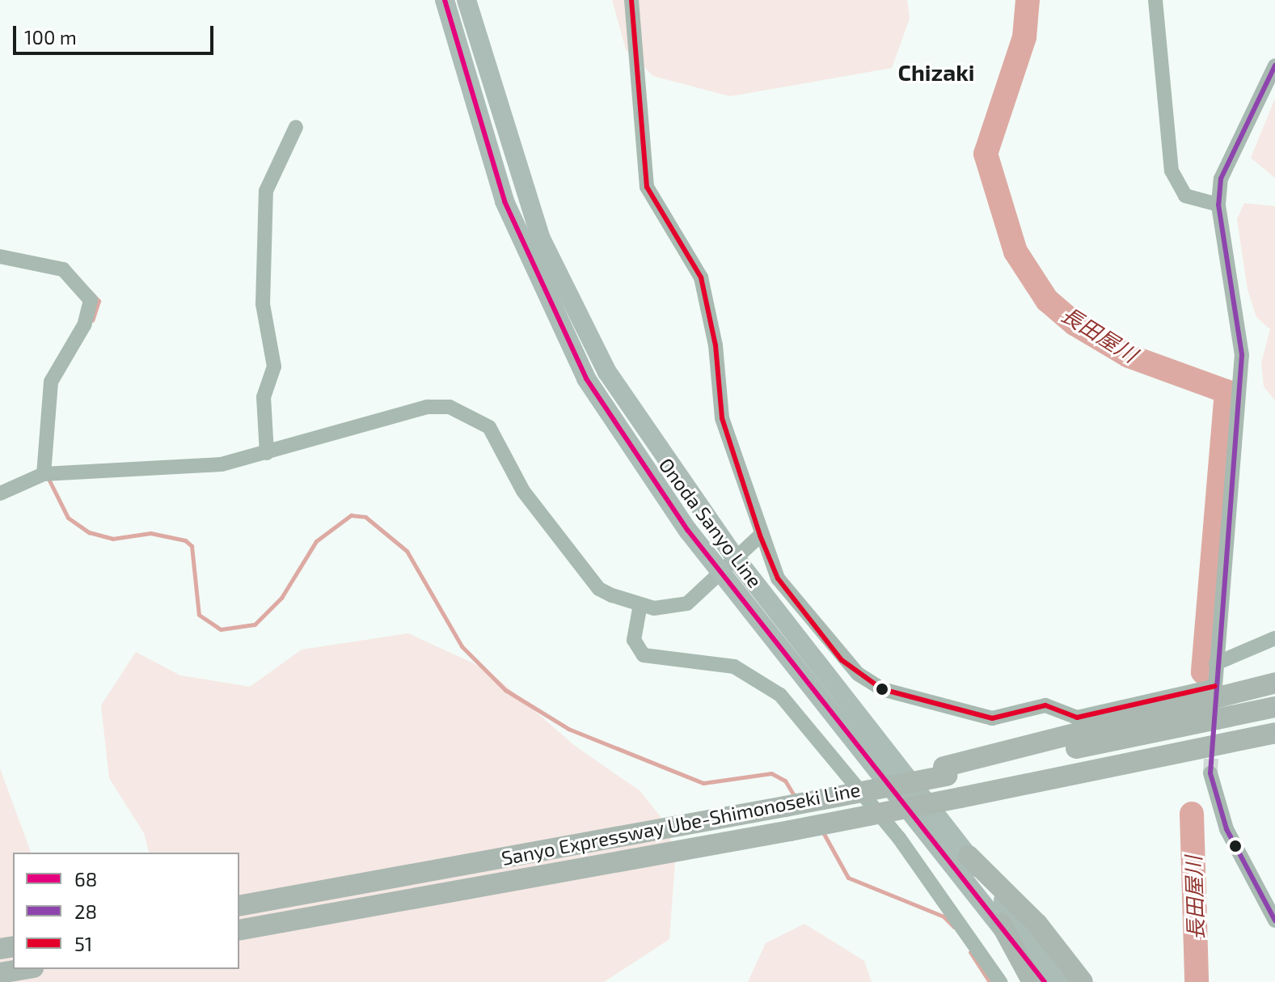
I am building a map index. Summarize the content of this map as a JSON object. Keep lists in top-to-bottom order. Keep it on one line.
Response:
{"streets":{"highway":["Sanyo Expressway Ube-Shimonoseki Line"],"main road":["Onoda Sanyo Line"]},"districts":["Chizaki"],"water":["長田屋川"],"lines":["transit line 68","transit line 51","transit line 28"],"legend":["68","28","51"],"scale_bar":"100 m"}
